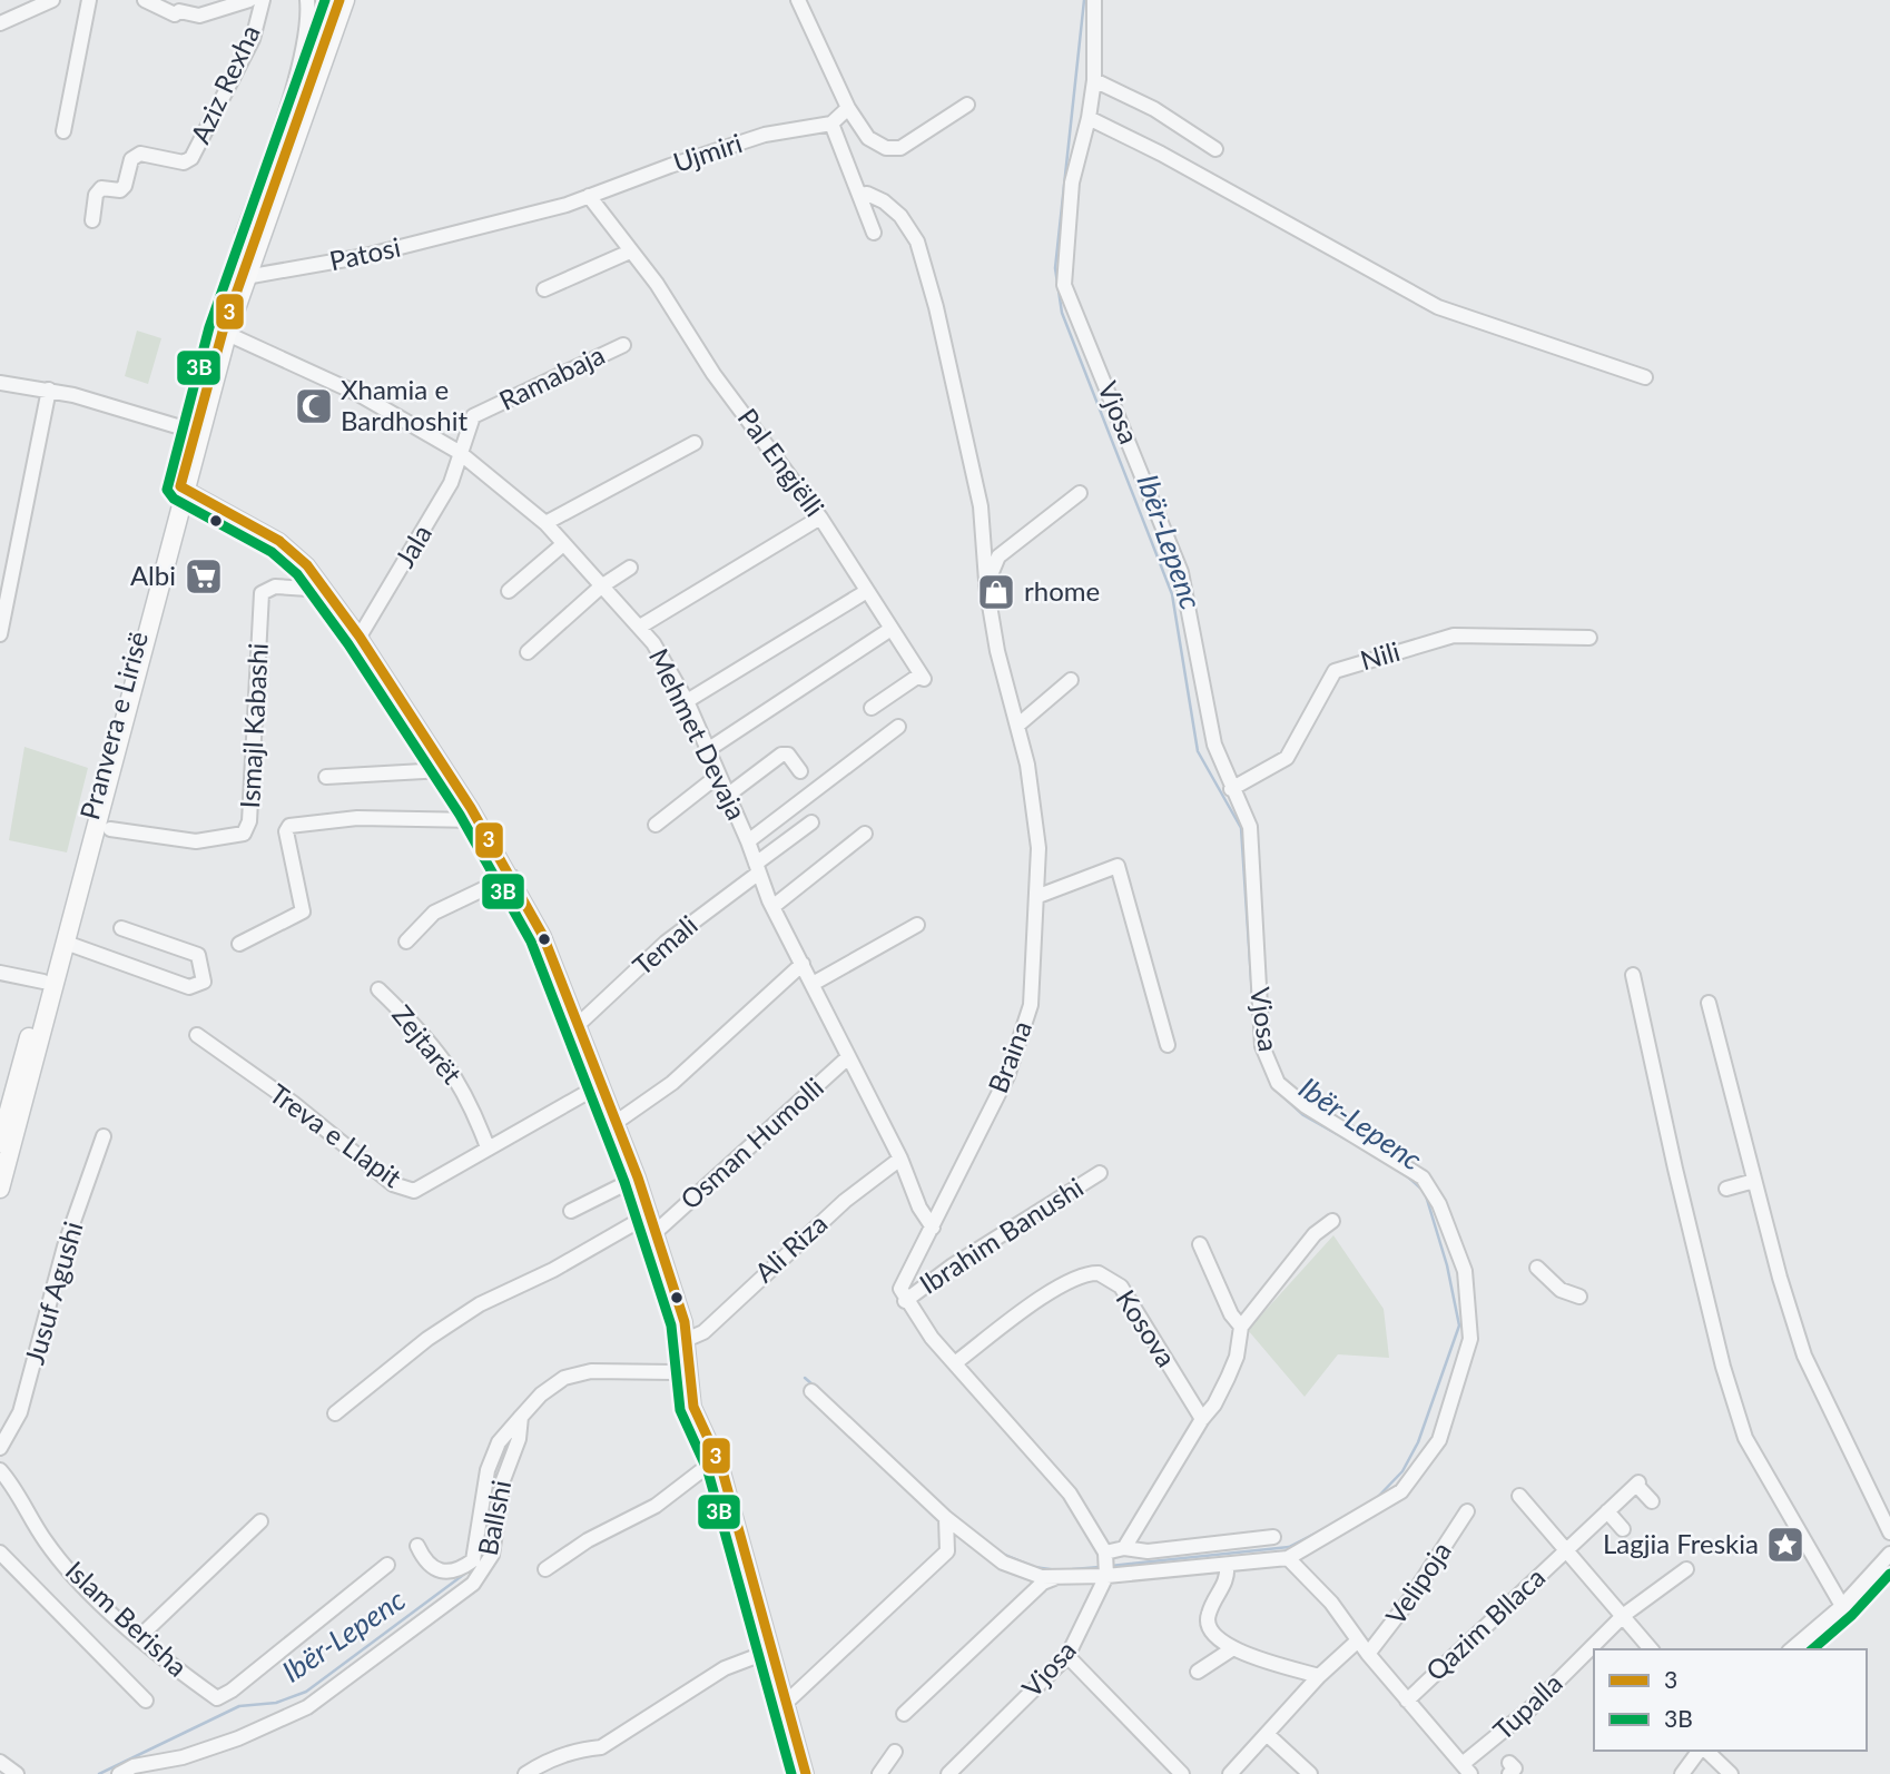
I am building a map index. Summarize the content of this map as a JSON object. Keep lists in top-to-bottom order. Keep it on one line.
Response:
{"streets":{"main road":["Pranvera e Lirisë"],"street":["Aziz Rexha","Ujmiri","Patosi","Ramabaja","Vjosa","Pal Engjëlli","Jala","Nili","Ismajl Kabashi","Mehmet Devaja","Temali","Zejtarët","Braina","Treva e Llapit","Osman Humolli","Ibrahim Banushi","Ali Riza","Jusuf Agushi","Kosova","Ballshi","Velipoja","Islam Berisha","Qazim Bllaca","Tupalla"]},"crossings":[["Ujmiri","Patosi"],["Ujmiri","Pal Engjëlli"],["Patosi","Pal Engjëlli"],["Patosi","Pranvera e Lirisë"],["Ramabaja","Jala"],["Ramabaja","Mehmet Devaja"],["Vjosa","Nili"],["Vjosa","Velipoja"],["Jala","Mehmet Devaja"],["Pranvera e Lirisë","Mehmet Devaja"],["Mehmet Devaja","Temali"],["Mehmet Devaja","Braina"],["Mehmet Devaja","Osman Humolli"],["Mehmet Devaja","Ali Riza"],["Zejtarët","Treva e Llapit"],["Braina","Ibrahim Banushi"],["Velipoja","Qazim Bllaca"],["Velipoja","Tupalla"],["Qazim Bllaca","Tupalla"]],"water":["Ibër-Lepenc"],"places":{"mosque":["Xhamia e Bardhoshit"],"supermarket":["Albi"],"shop":["rhome"],"place":["Lagjia Freskia"]},"lines":["transit line 3","transit line 3B"],"legend":["3","3B"]}
